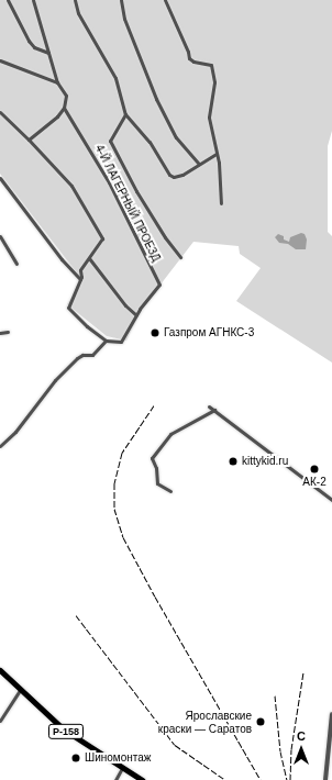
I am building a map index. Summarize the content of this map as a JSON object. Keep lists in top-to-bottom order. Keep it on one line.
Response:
{"streets":{"main road":["Р-158"],"street":["4-Й ЛАГЕРНЫЙ ПРОЕЗД"]},"places":["Газпром АГНКС-3","kittykid.ru","АК-2","Ярославские краски — Саратов","Шиномонтаж"],"north":"top"}
